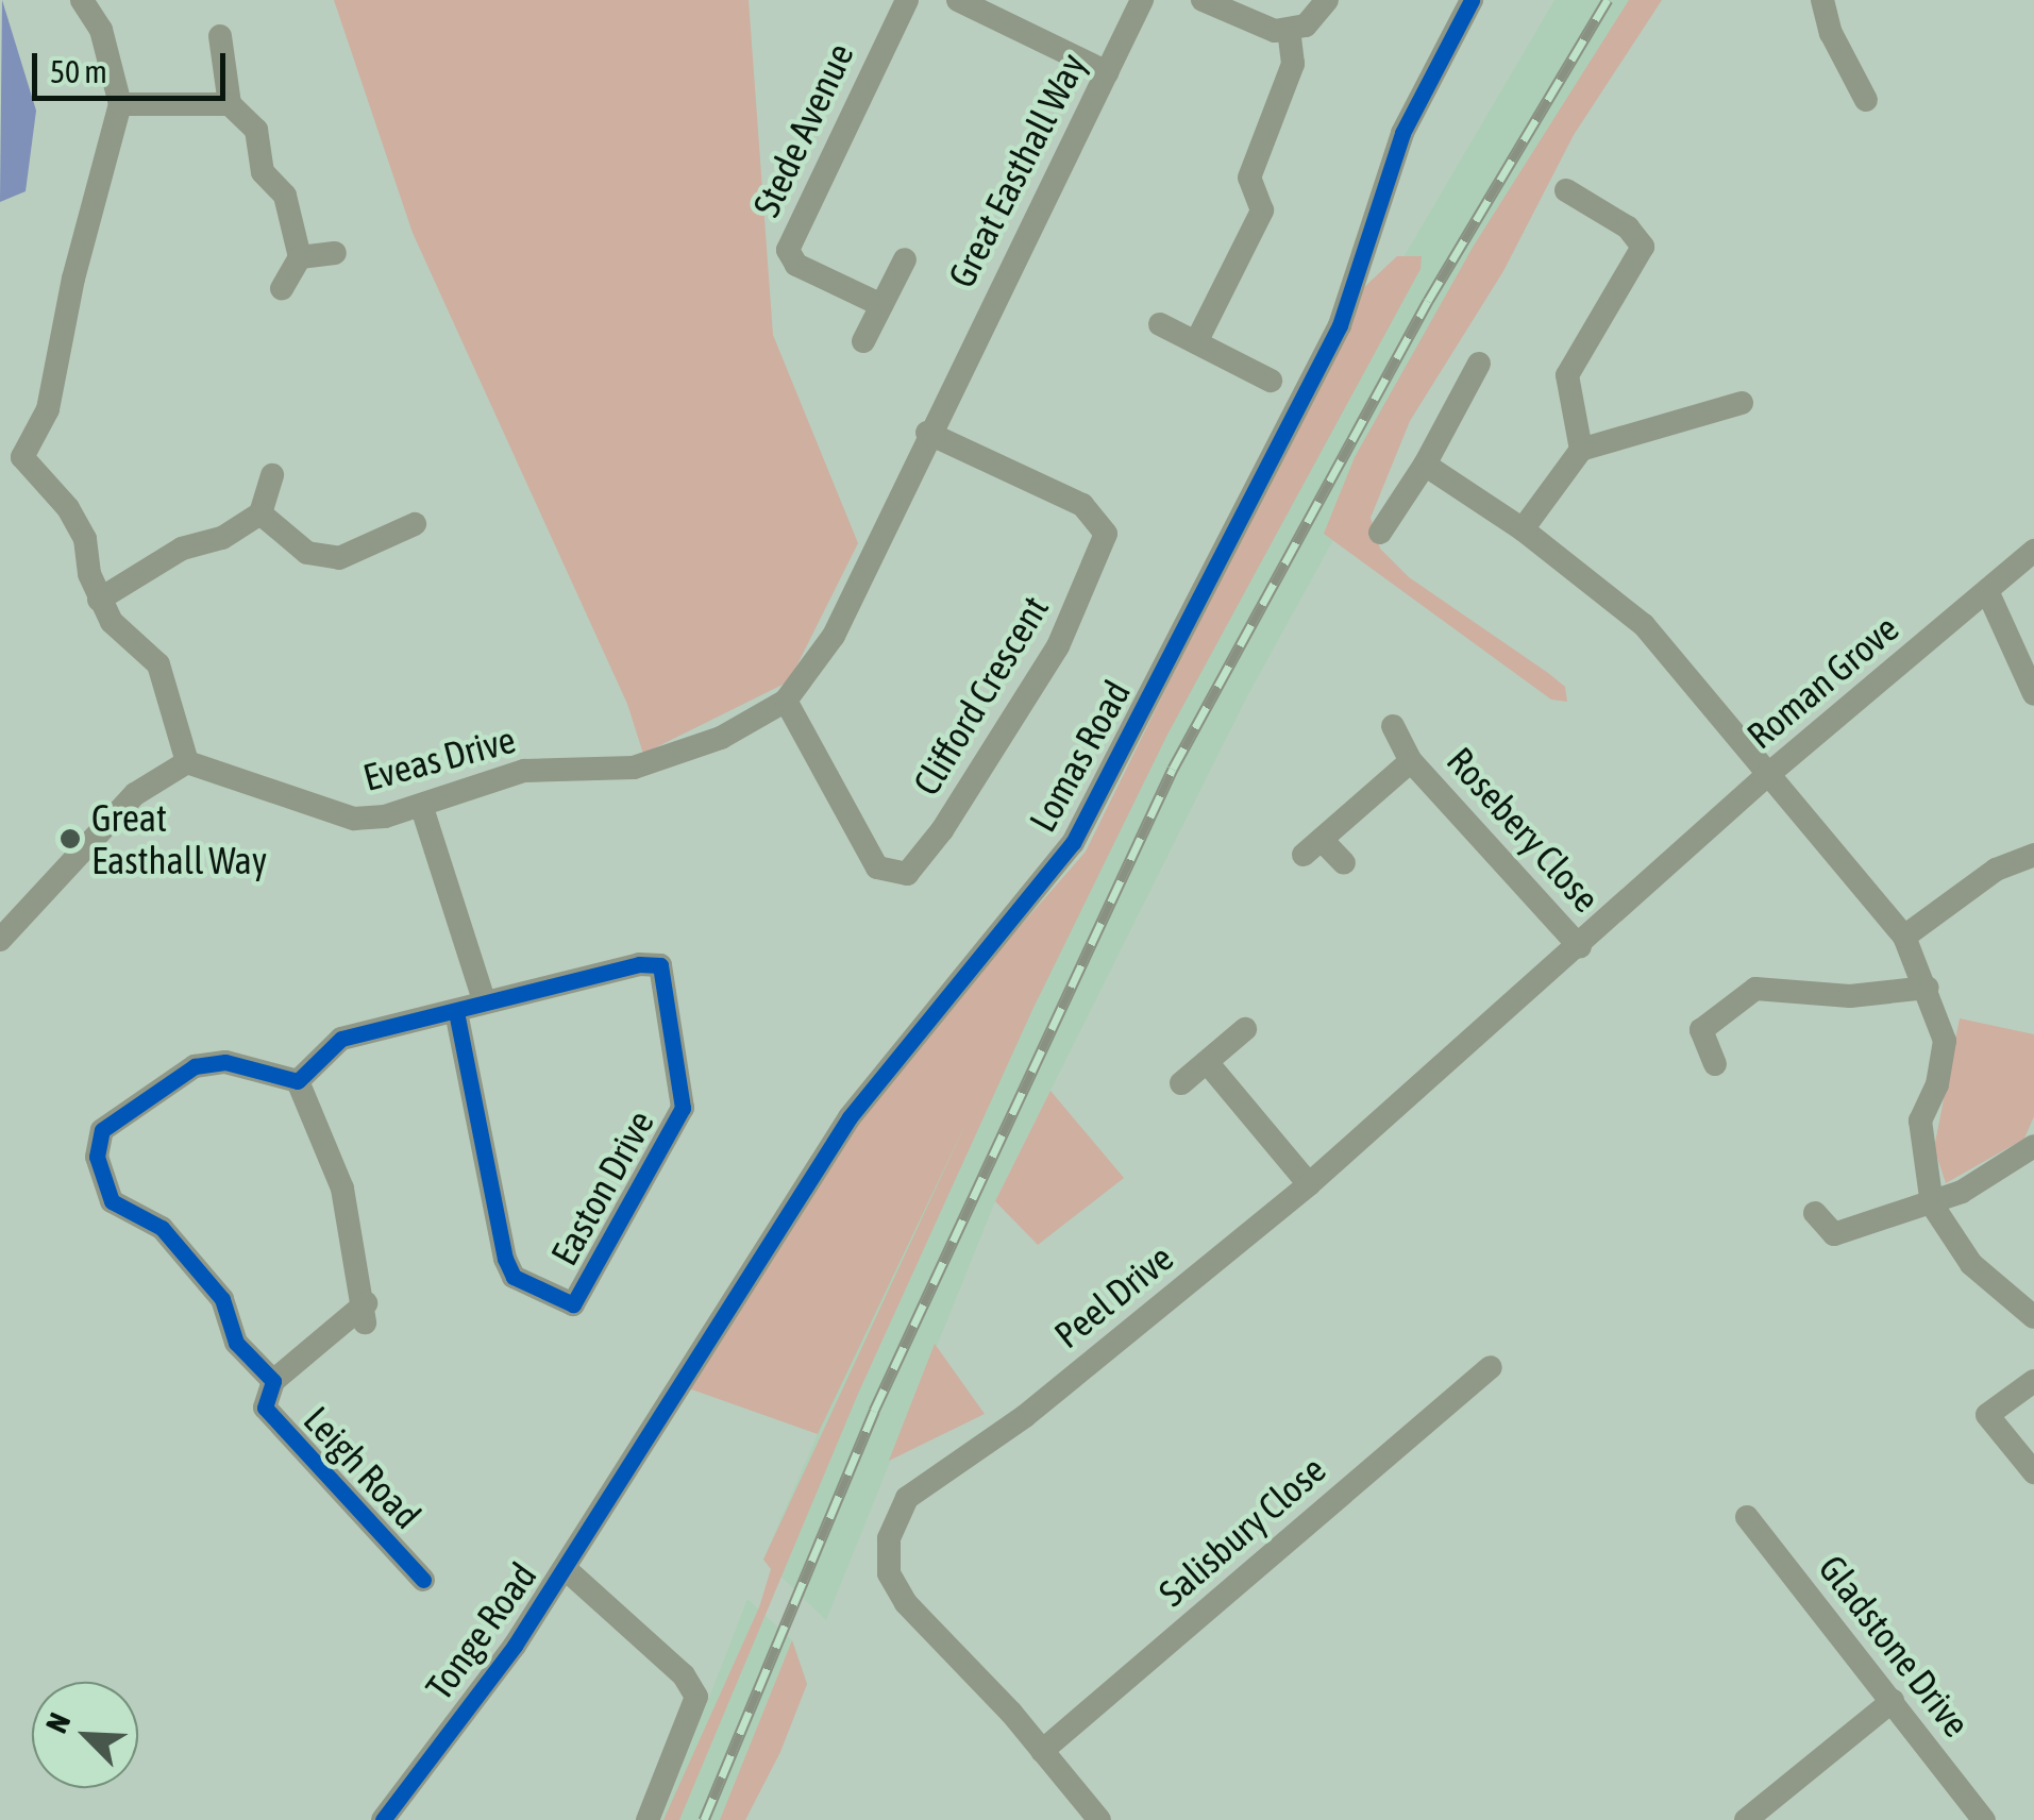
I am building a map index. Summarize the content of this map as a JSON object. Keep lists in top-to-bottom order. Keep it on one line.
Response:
{"streets":{"street":["Stede Avenue","Great Easthall Way","Roman Grove","Clifford Crescent","Lomas Road","Eveas Drive","Rosebery Close","Easton Drive","Peel Drive","Leigh Road","Salisbury Close","Tonge Road","Gladstone Drive"]},"crossings":[["Great Easthall Way","Eveas Drive"],["Roman Grove","Peel Drive"],["Clifford Crescent","Eveas Drive"],["Lomas Road","Tonge Road"],["Rosebery Close","Peel Drive"],["Peel Drive","Salisbury Close"]],"places":["Great Easthall Way"],"scale_bar":"50 m","north":"top left"}
